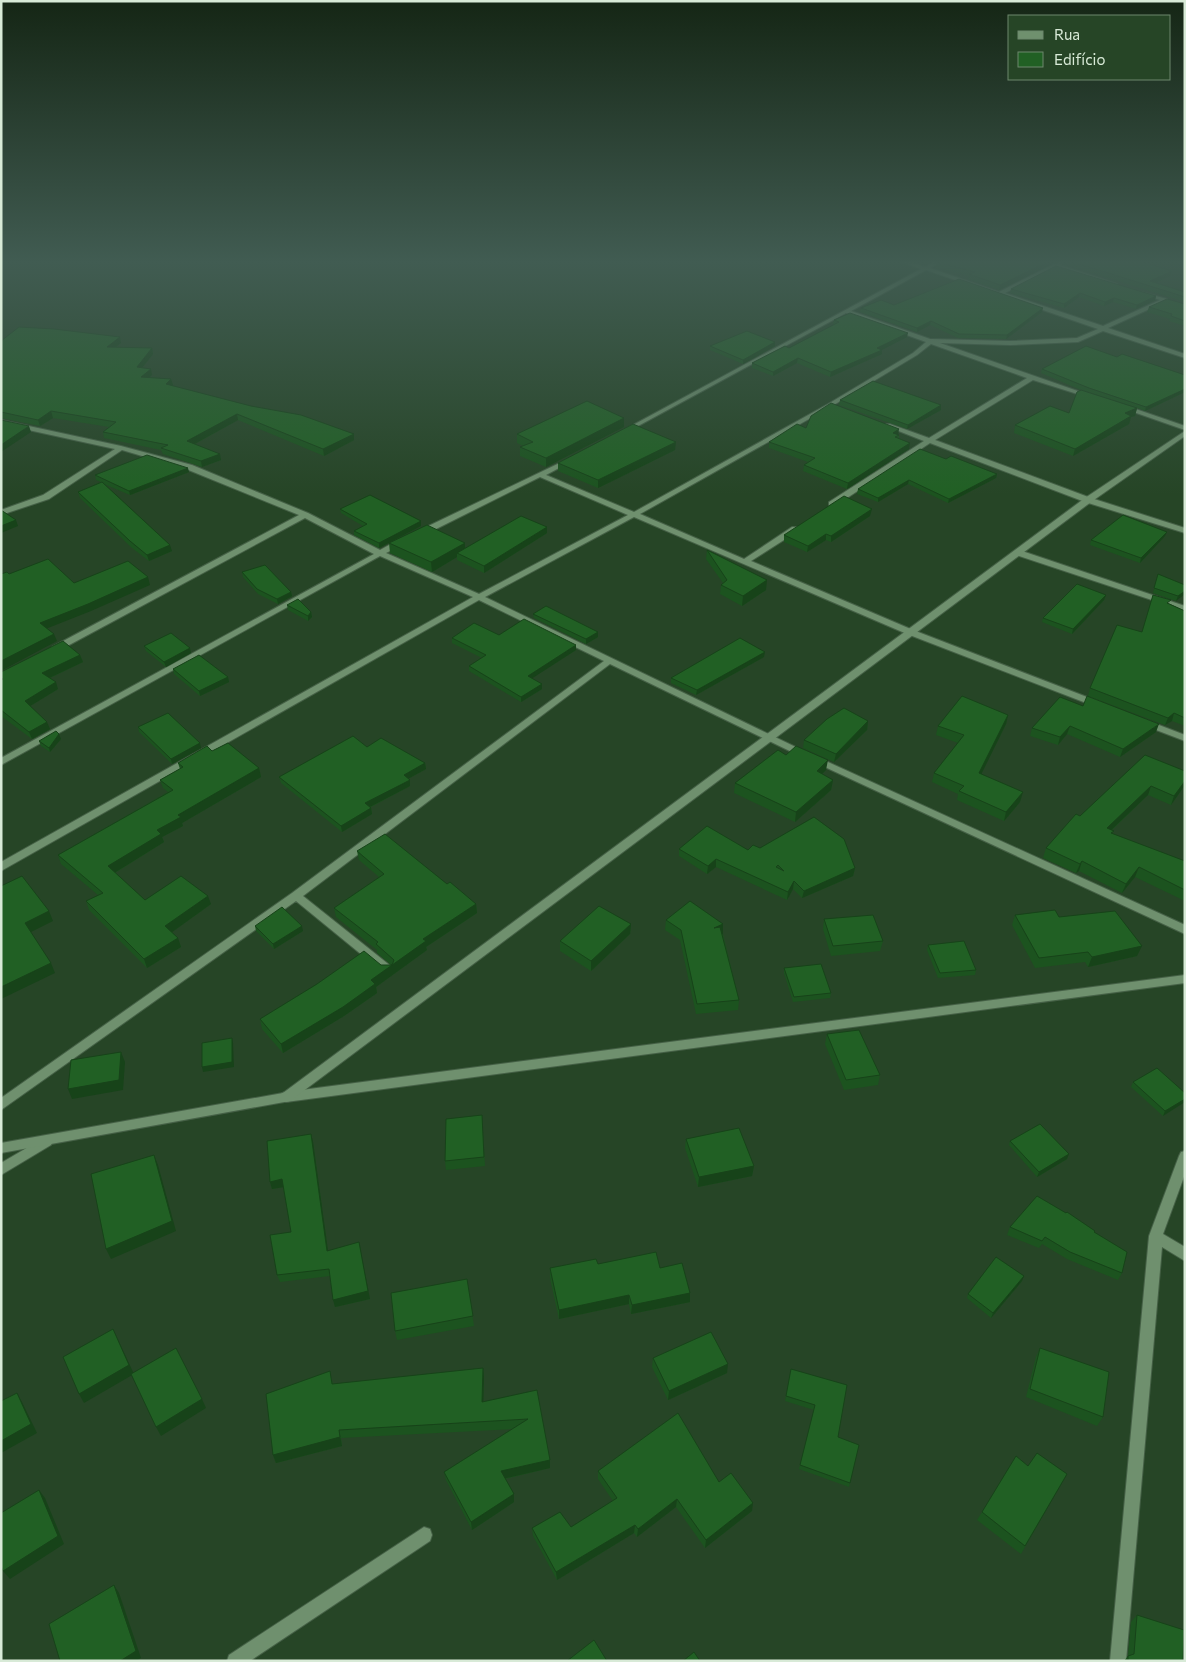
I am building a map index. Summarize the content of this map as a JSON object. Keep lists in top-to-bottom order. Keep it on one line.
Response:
{"legend":["Rua","Edifício"]}
